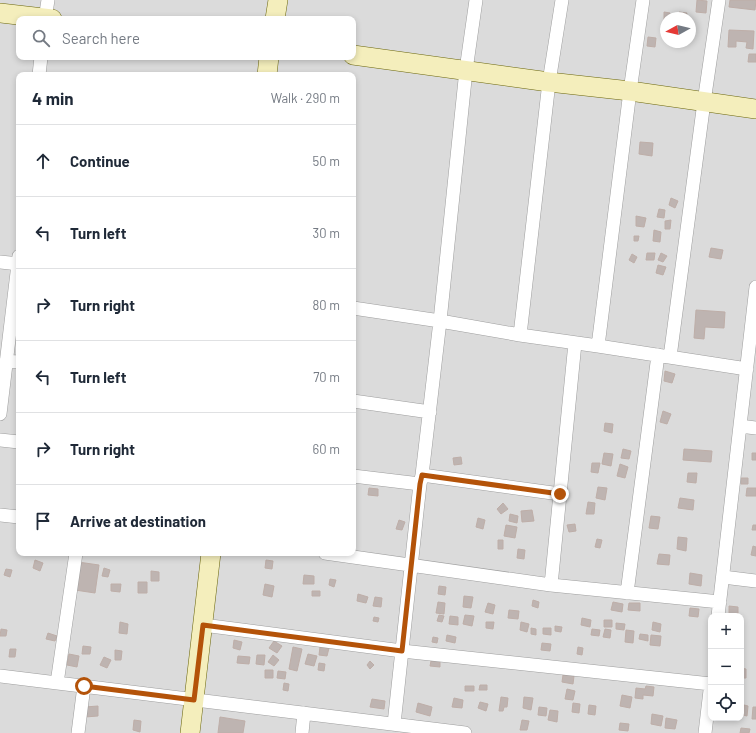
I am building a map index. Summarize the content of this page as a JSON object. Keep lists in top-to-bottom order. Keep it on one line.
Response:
{"north":"left","page":{"search":"Search here","heading":["4 min","Walk · 290 m"],"list":[["Continue","50 m"],["Turn left","30 m"],["Turn right","80 m"],["Turn left","70 m"],["Turn right","60 m"],"Arrive at destination"],"map_buttons":["+","−"]}}
